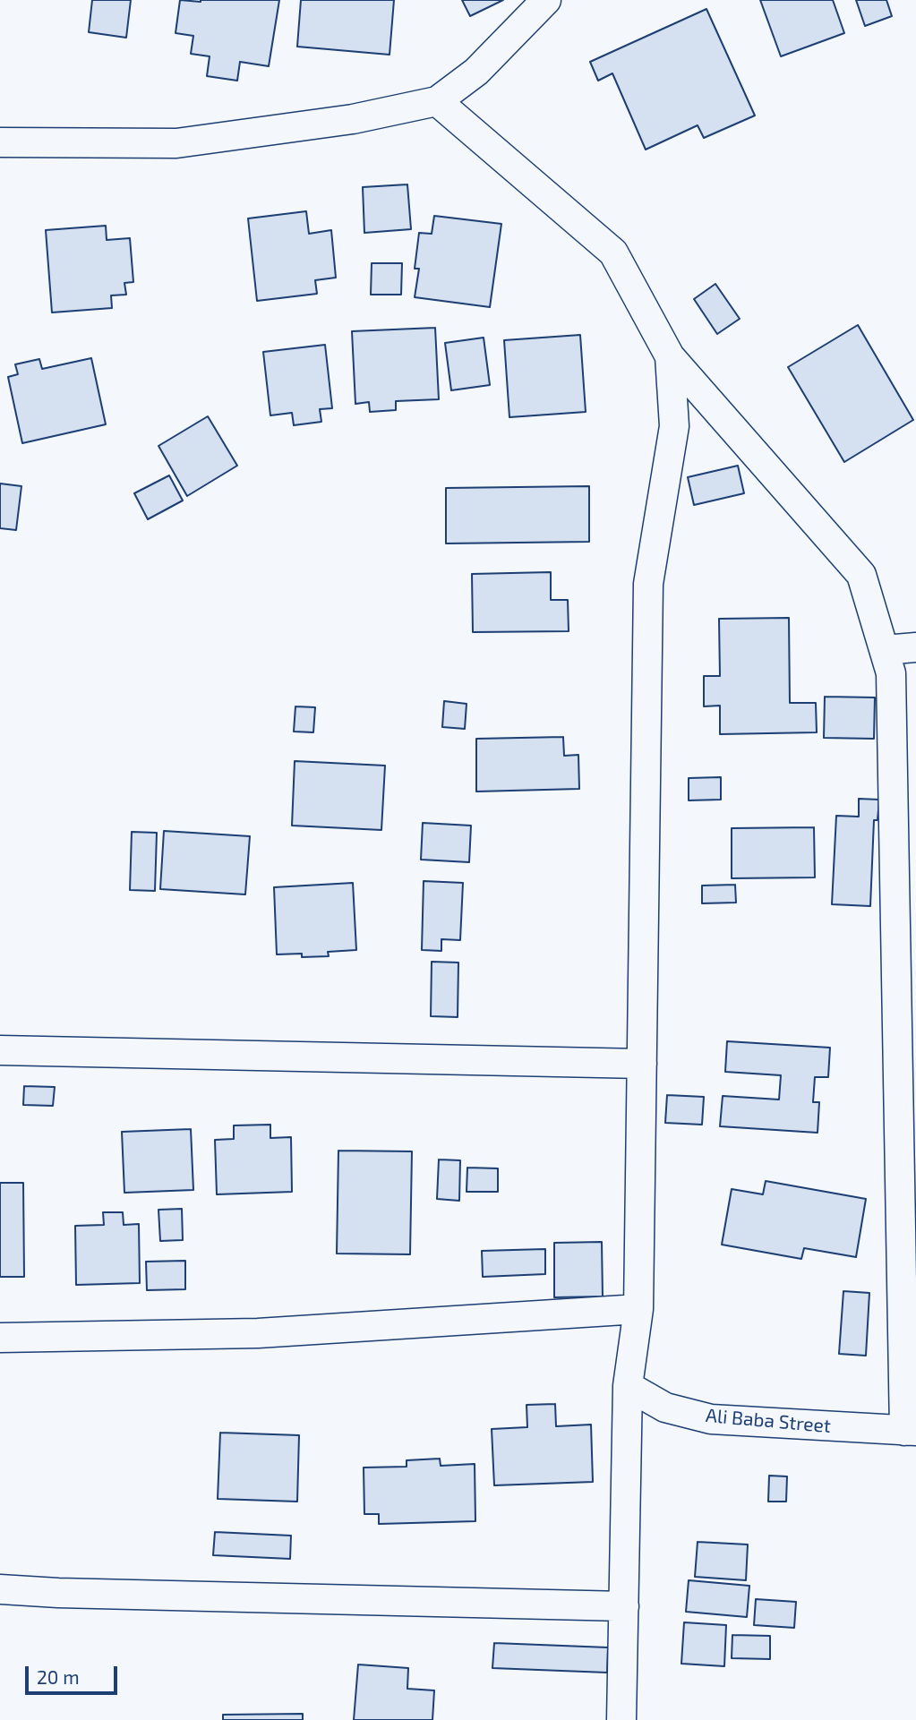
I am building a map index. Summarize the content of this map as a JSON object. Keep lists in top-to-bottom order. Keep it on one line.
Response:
{"streets":{"street":["Ali Baba Street"]},"scale_bar":"20 m"}
